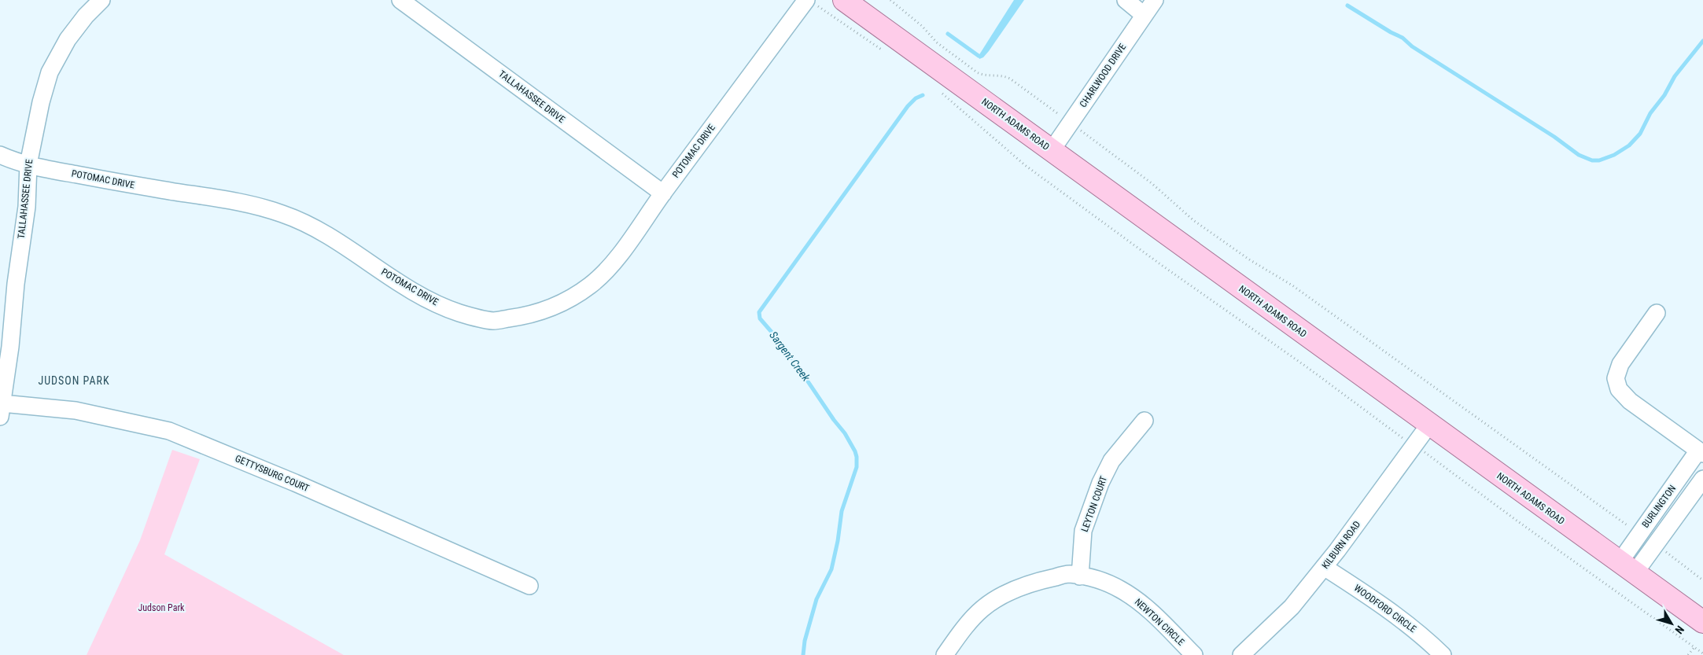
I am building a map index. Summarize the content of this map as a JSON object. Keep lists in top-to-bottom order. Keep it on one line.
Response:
{"streets":{"main road":["NORTH ADAMS ROAD"],"street":["CHARLWOOD DRIVE","TALLAHASSEE DRIVE","POTOMAC DRIVE","GETTYSBURG COURT","LEYTON COURT","BURLINGTON","KILBURN ROAD","WOODFORD CIRCLE","NEWTON CIRCLE"]},"crossings":[["CHARLWOOD DRIVE","NORTH ADAMS ROAD"],["TALLAHASSEE DRIVE","POTOMAC DRIVE"],["TALLAHASSEE DRIVE","GETTYSBURG COURT"],["NORTH ADAMS ROAD","BURLINGTON"],["NORTH ADAMS ROAD","KILBURN ROAD"],["LEYTON COURT","NEWTON CIRCLE"],["KILBURN ROAD","WOODFORD CIRCLE"]],"districts":["JUDSON PARK"],"water":["Sargent Creek"],"parks":["Judson Park"],"north":"bottom right"}
